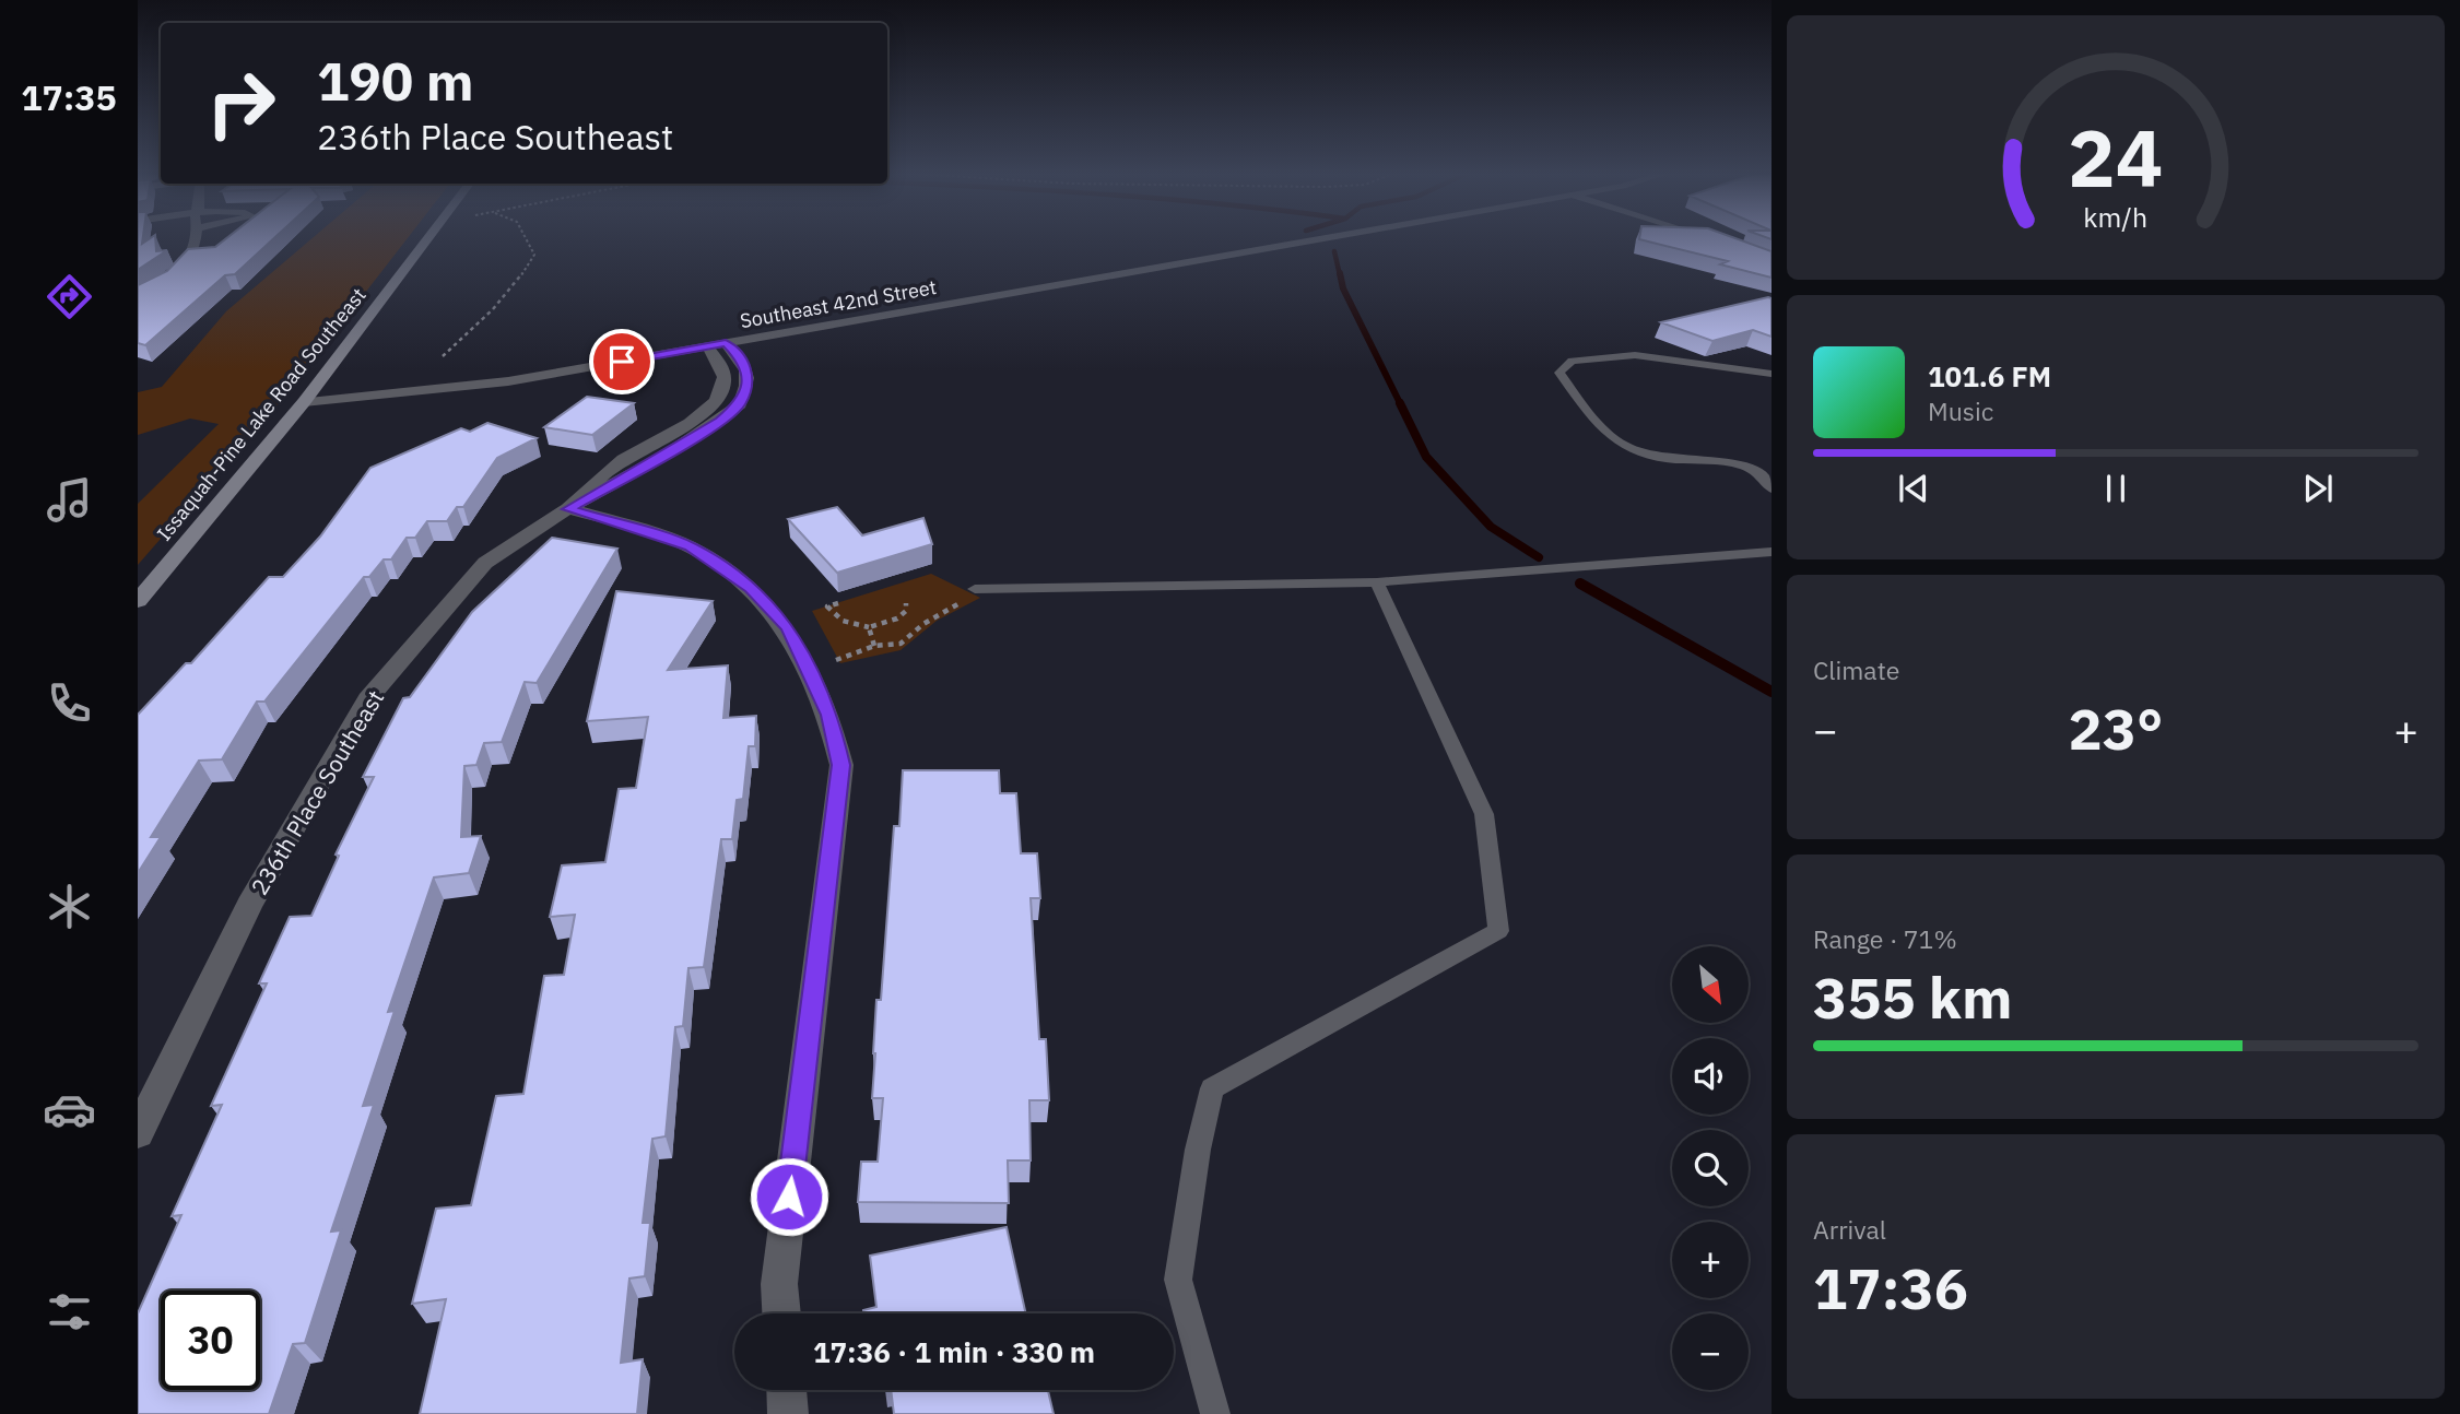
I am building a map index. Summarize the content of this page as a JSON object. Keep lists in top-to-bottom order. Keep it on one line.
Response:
{"streets":{"main road":["Issaquah-Pine Lake Road Southeast"],"street":["Southeast 42nd Street","236th Place Southeast"]},"crossings":[["Southeast 42nd Street","Issaquah-Pine Lake Road Southeast"],["Southeast 42nd Street","236th Place Southeast"]],"north":"bottom right","page":{"tabs":"17:35","turn":["190 m","236th Place Southeast"],"song":["101.6 FM","Music"],"tile":["Climate",["Range · 71%","355 km"],["Arrival","17:36"]],"heat":["−","23°","+"],"map_buttons":["+","−"],"limit":"30","trip":"17:36 · 1 min · 330 m","gauge":["24","km/h"]}}
